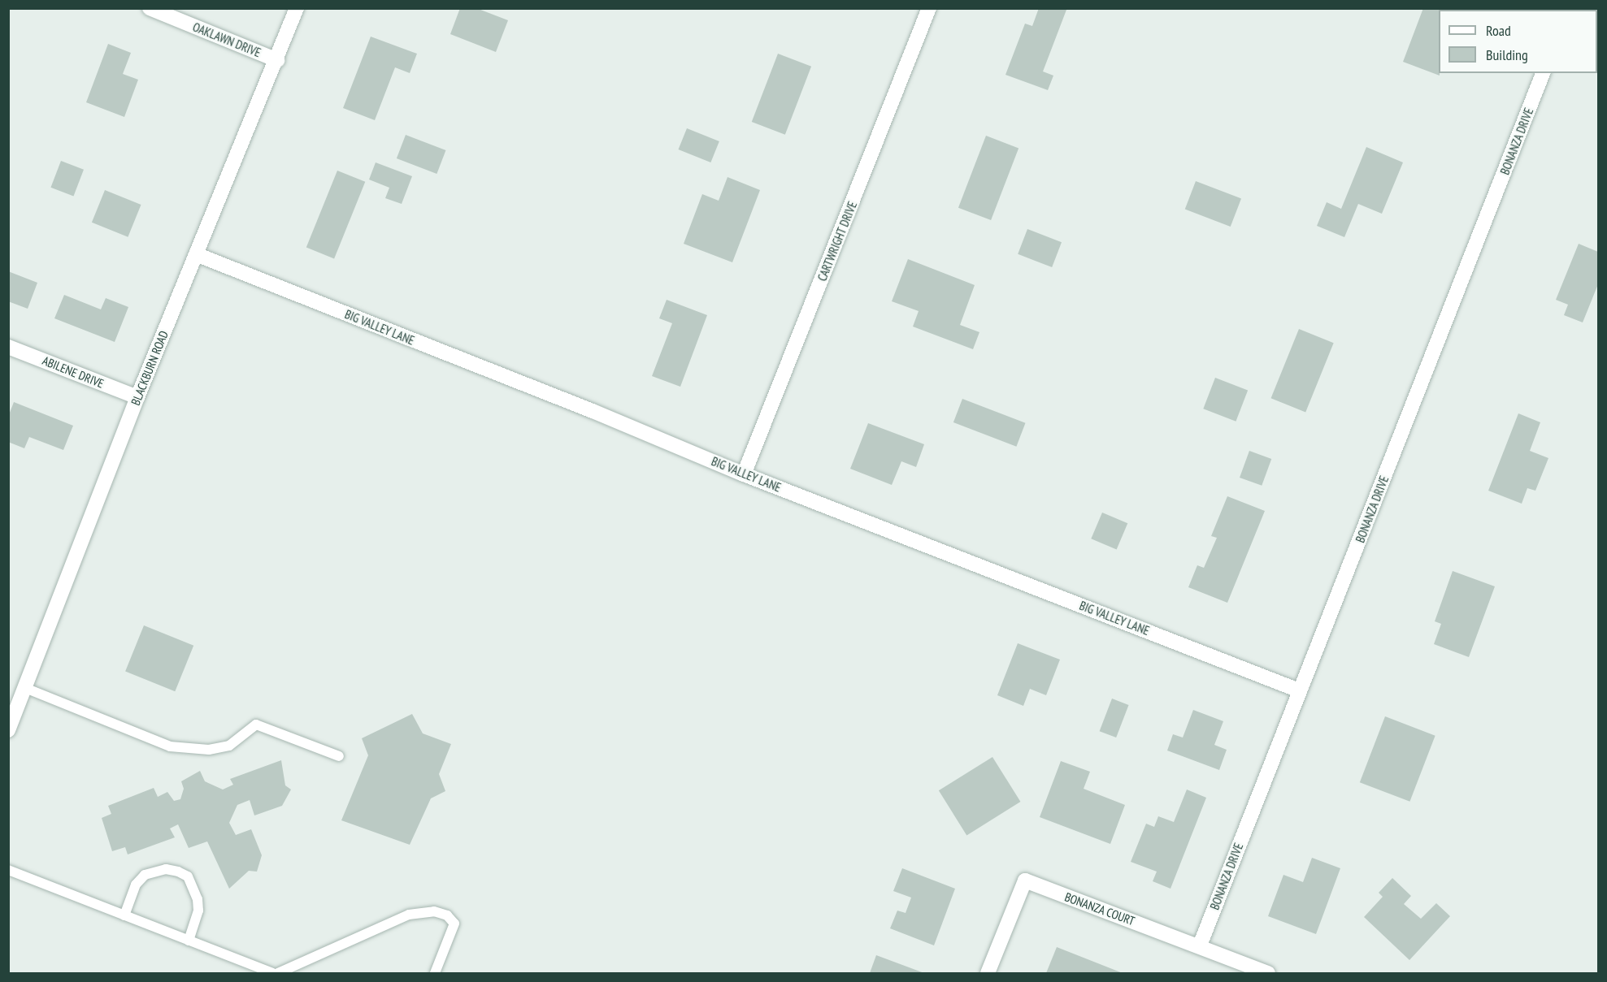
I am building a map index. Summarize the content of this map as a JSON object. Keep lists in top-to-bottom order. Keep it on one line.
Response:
{"streets":{"street":["OAKLAWN DRIVE","BONANZA DRIVE","CARTWRIGHT DRIVE","BIG VALLEY LANE","BLACKBURN ROAD","ABILENE DRIVE","BONANZA COURT"]},"crossings":[["OAKLAWN DRIVE","BLACKBURN ROAD"],["BONANZA DRIVE","BIG VALLEY LANE"],["BONANZA DRIVE","BONANZA COURT"],["CARTWRIGHT DRIVE","BIG VALLEY LANE"],["BIG VALLEY LANE","BLACKBURN ROAD"],["BLACKBURN ROAD","ABILENE DRIVE"]],"legend":["Road","Building"]}
